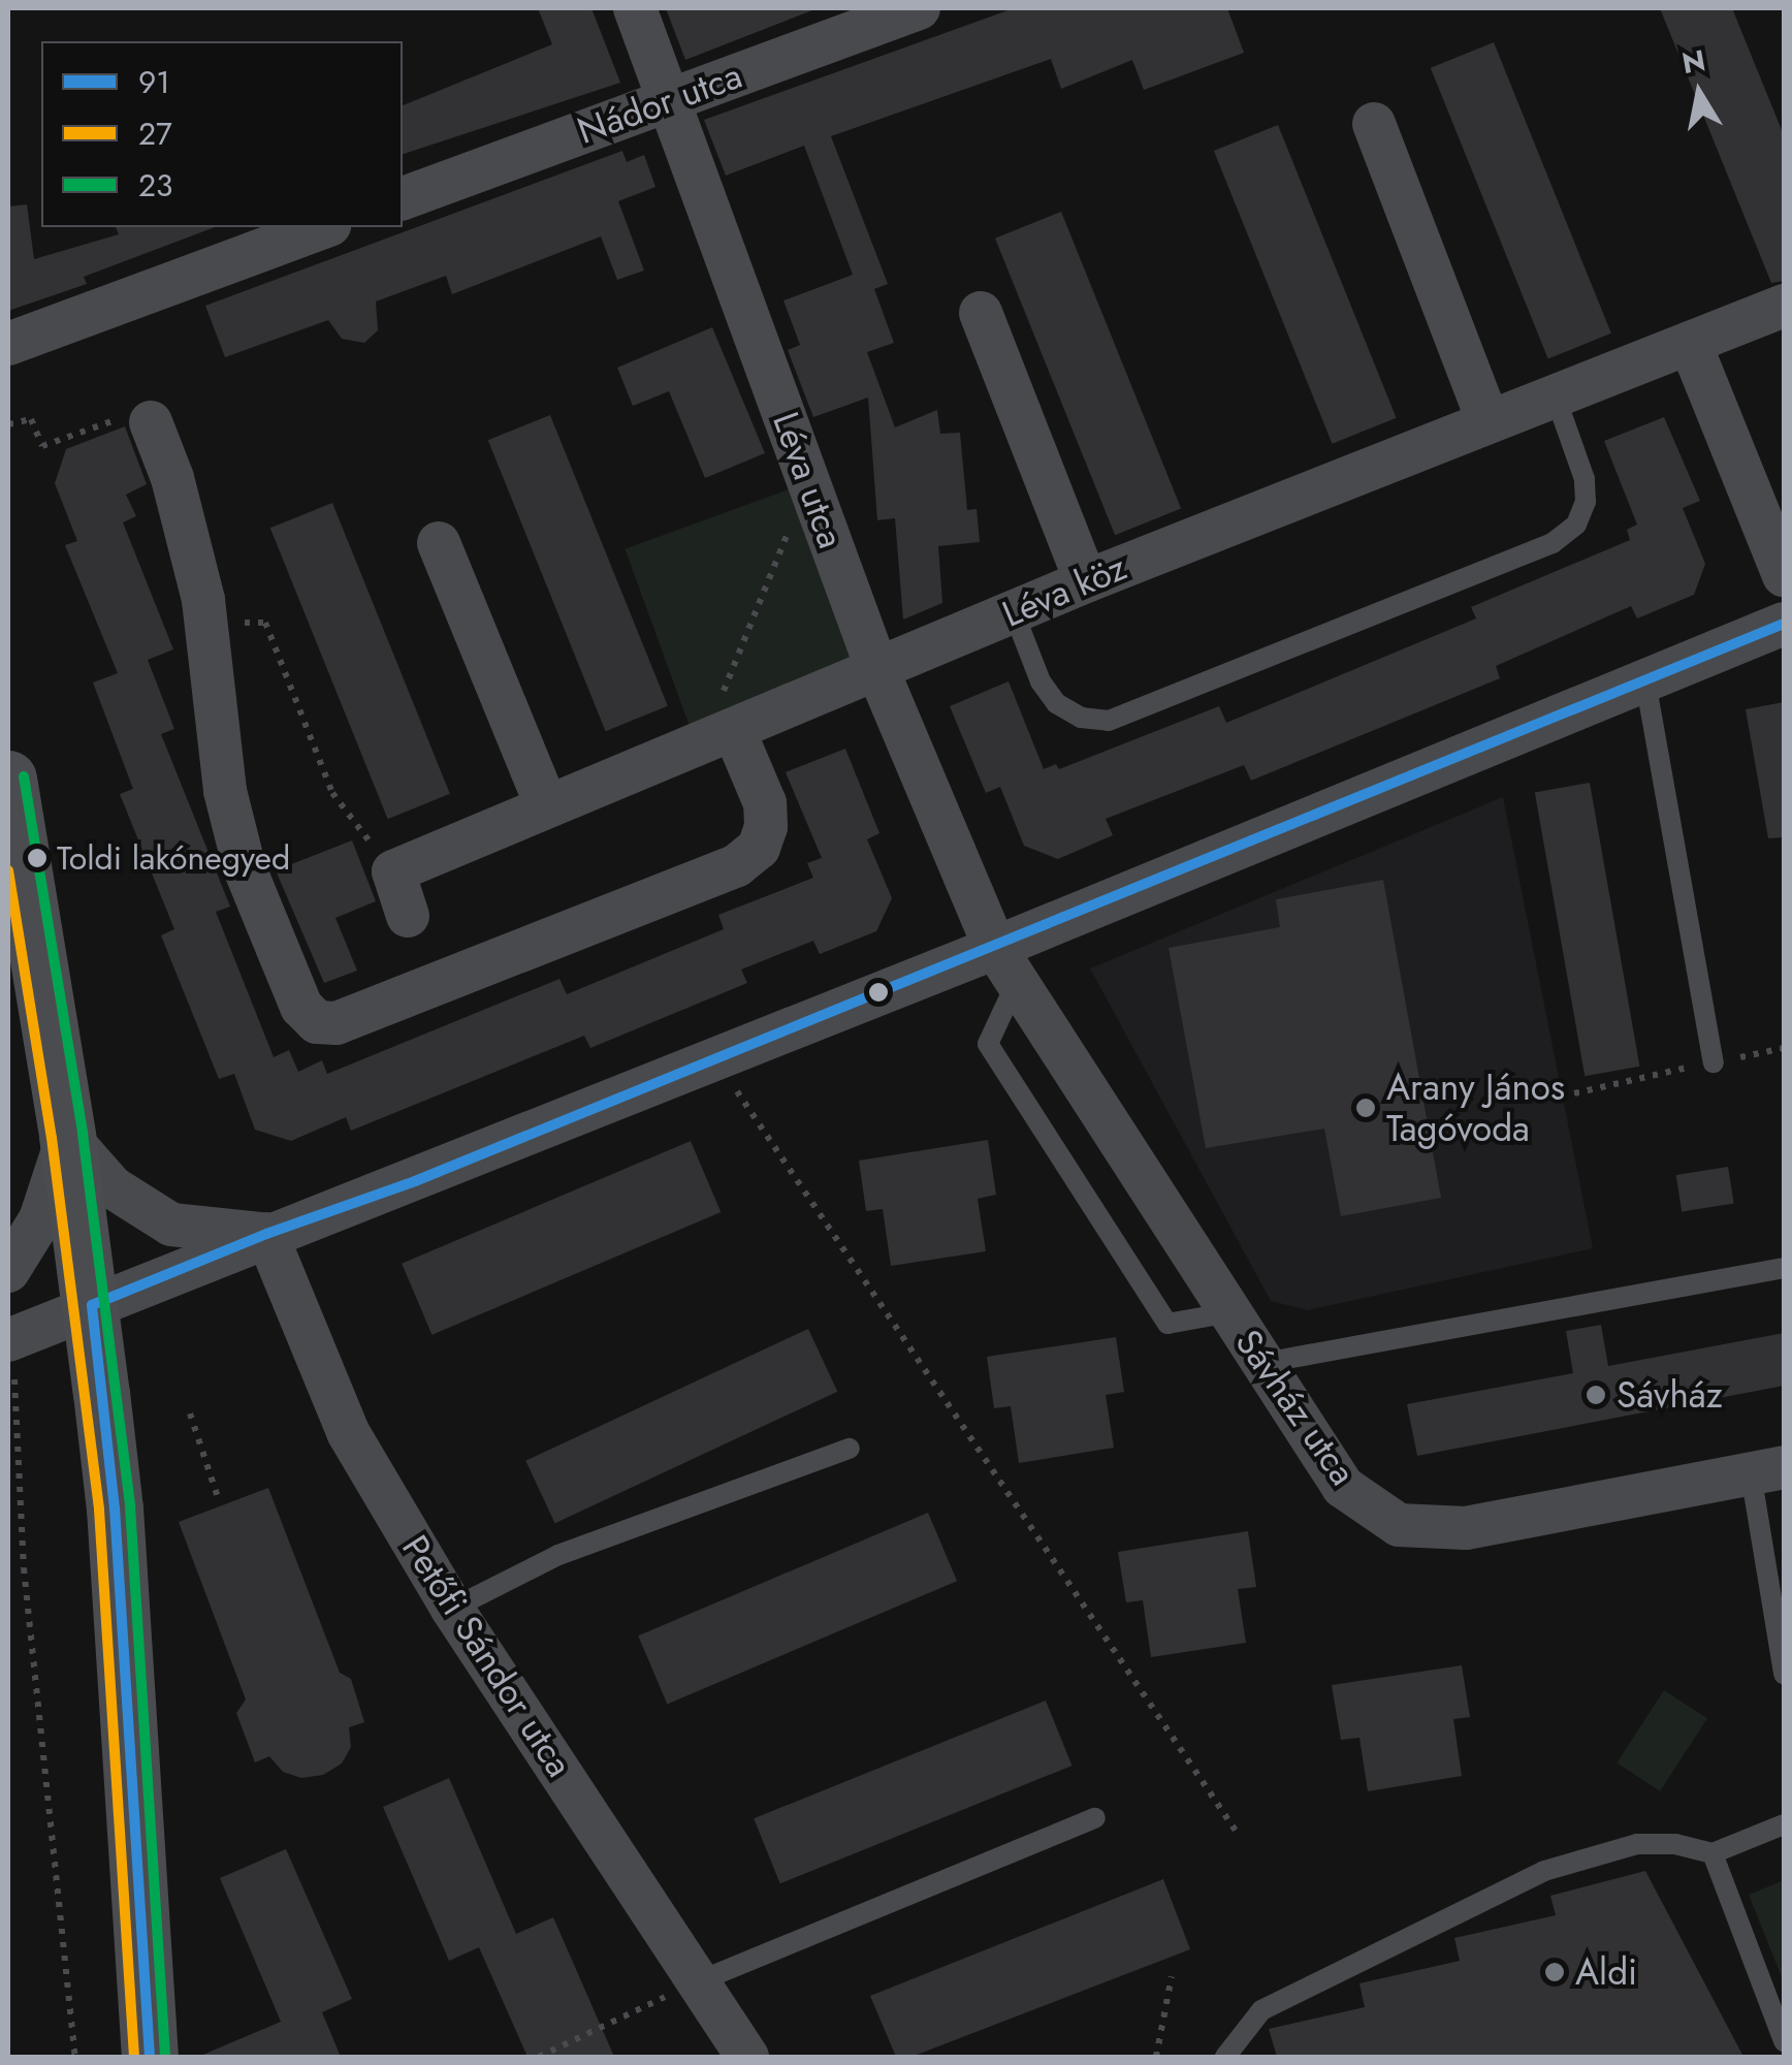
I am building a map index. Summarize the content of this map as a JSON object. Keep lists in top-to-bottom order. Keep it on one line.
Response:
{"streets":{"street":["Nádor utca","Léva utca","Léva köz","Sávház utca","Petőfi Sándor utca"]},"crossings":[["Nádor utca","Léva utca"],["Léva utca","Léva köz"],["Léva utca","Sávház utca"]],"places":["Toldi lakónegyed","Arany János Tagóvoda","Sávház","Aldi"],"lines":["transit line 91","transit line 23","transit line 27"],"legend":["91","27","23"],"north":"top"}
